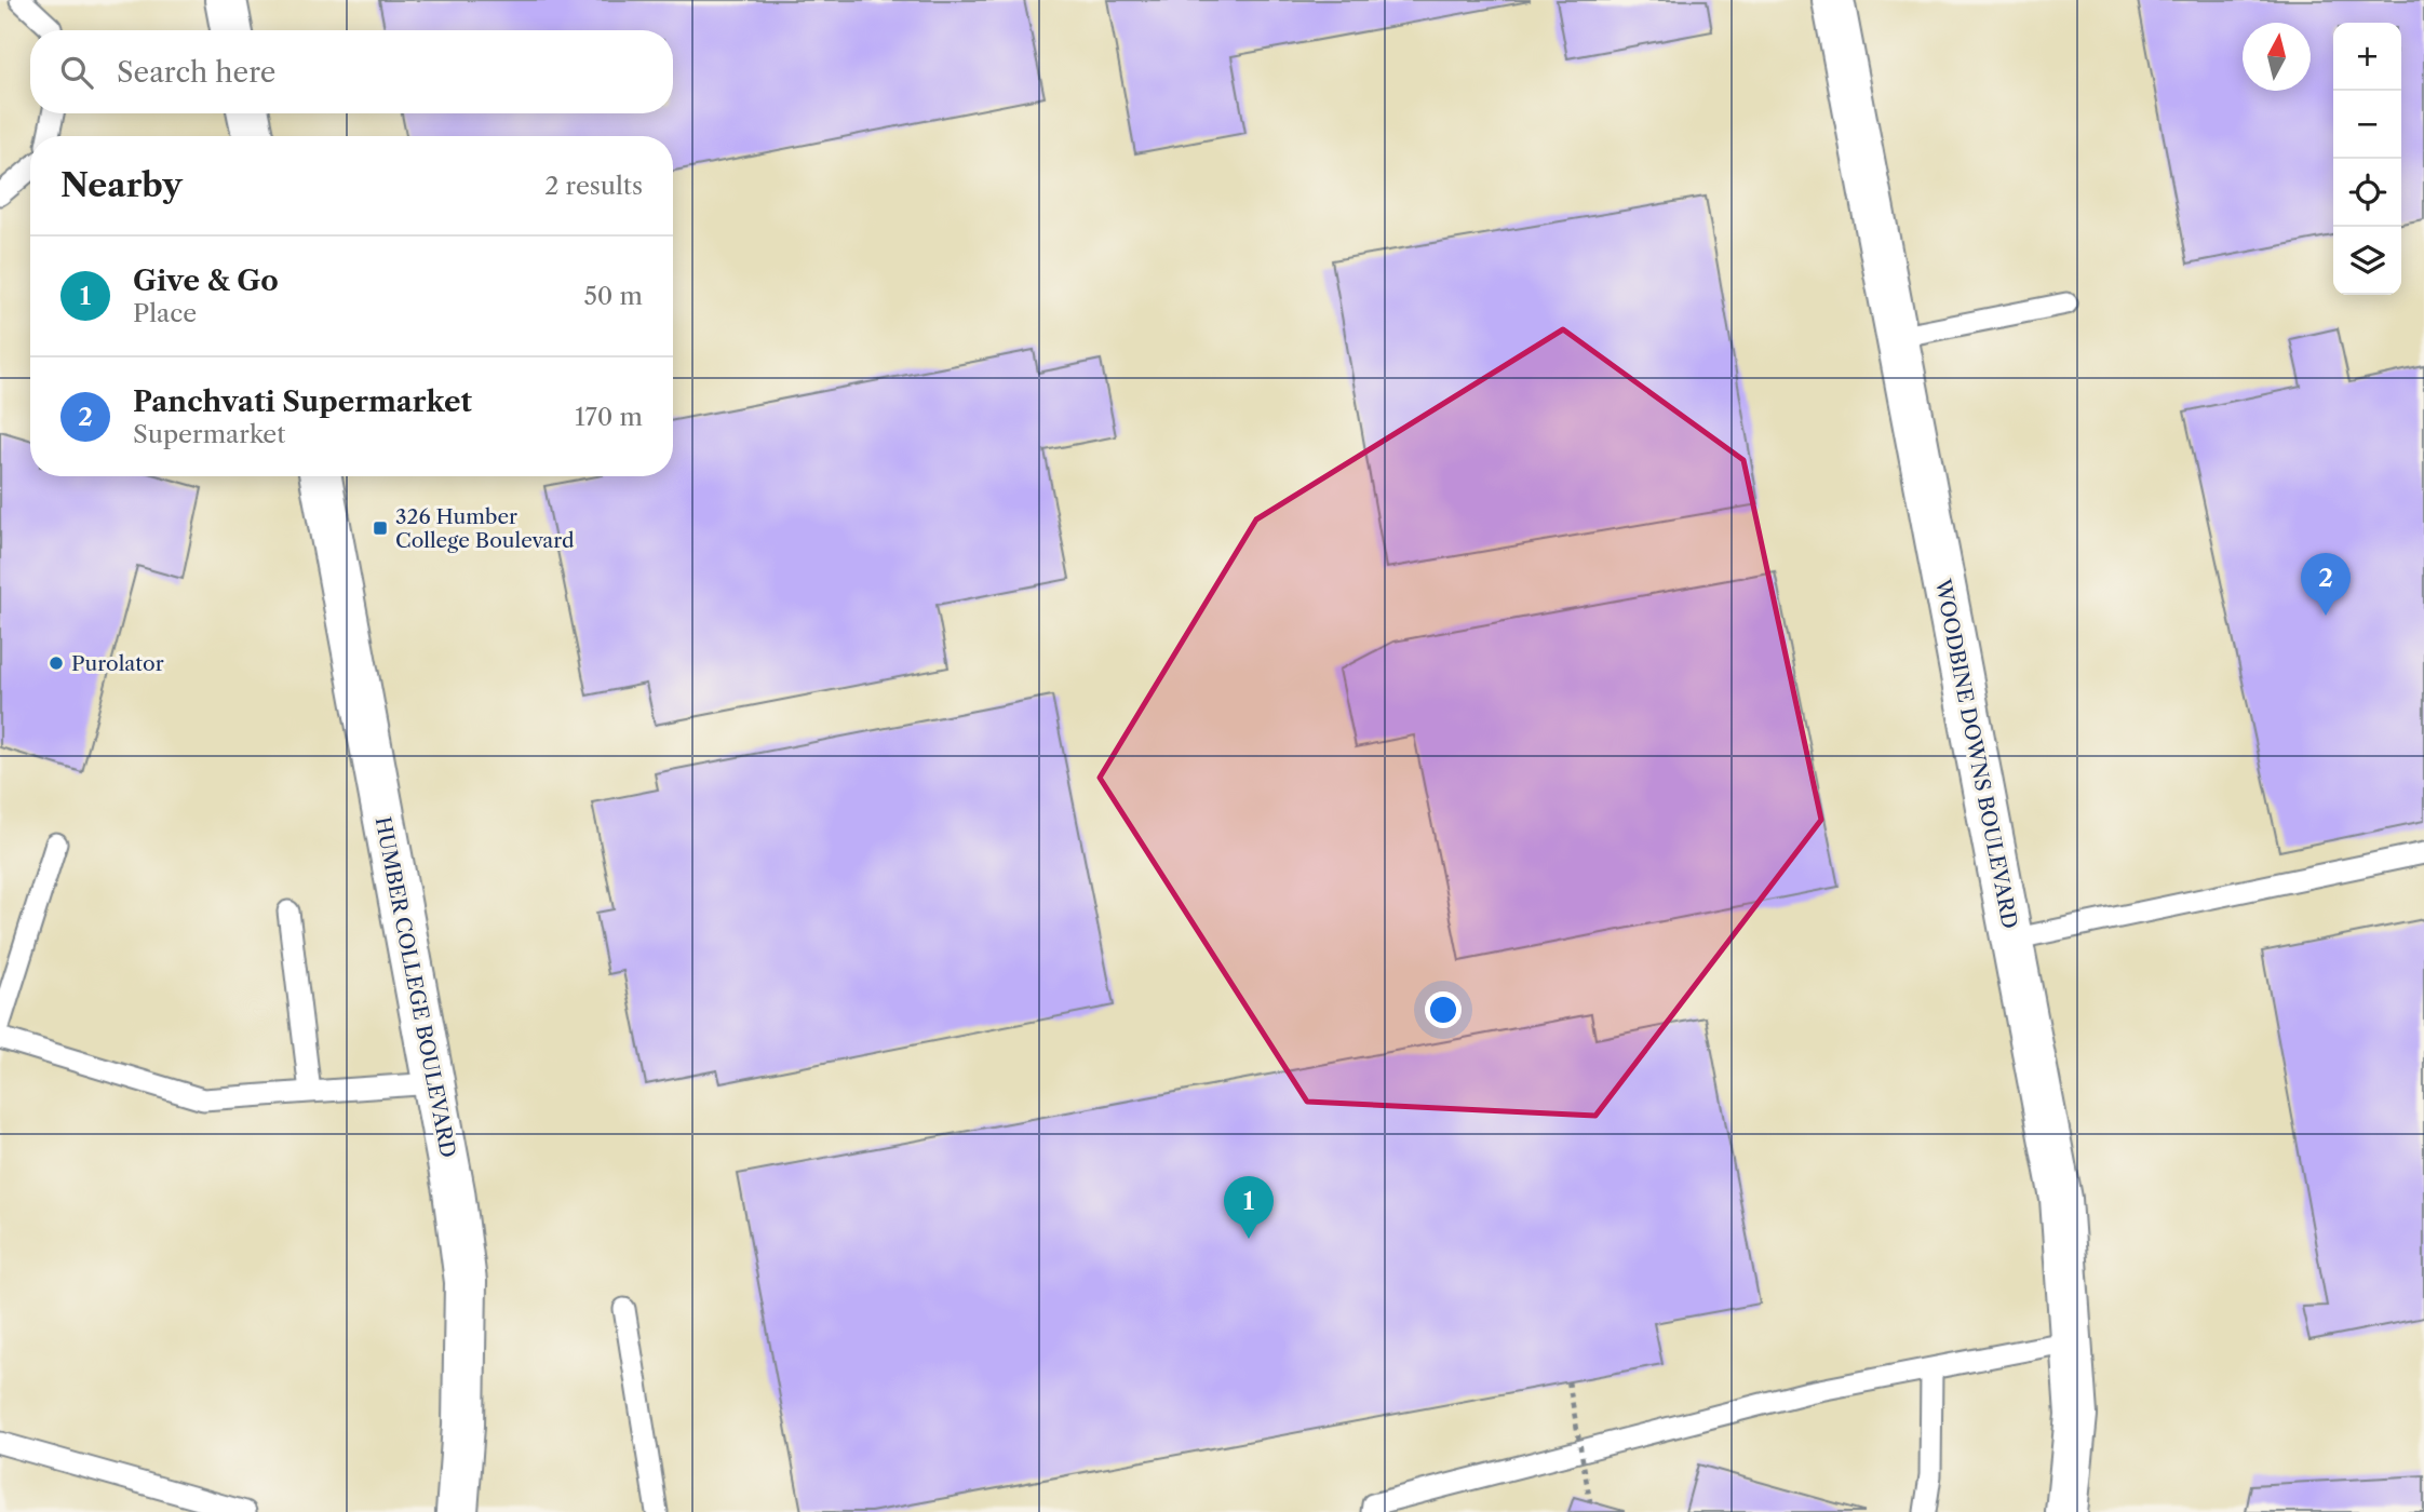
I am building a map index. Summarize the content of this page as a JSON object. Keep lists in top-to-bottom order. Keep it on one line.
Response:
{"streets":{"street":["WOODBINE DOWNS BOULEVARD","HUMBER COLLEGE BOULEVARD"]},"places":{"transit":["326 Humber College Boulevard"],"other":["Purolator"]},"north":"top","page":{"map_buttons":["+","−"],"search":"Search here","heading":["Nearby","2 results"],"list":[{"mark":"1","name":"Give & Go","note":"Place","value":"50 m"},{"mark":"2","name":"Panchvati Supermarket","note":"Supermarket","value":"170 m"}],"pins":["2","1"]}}
